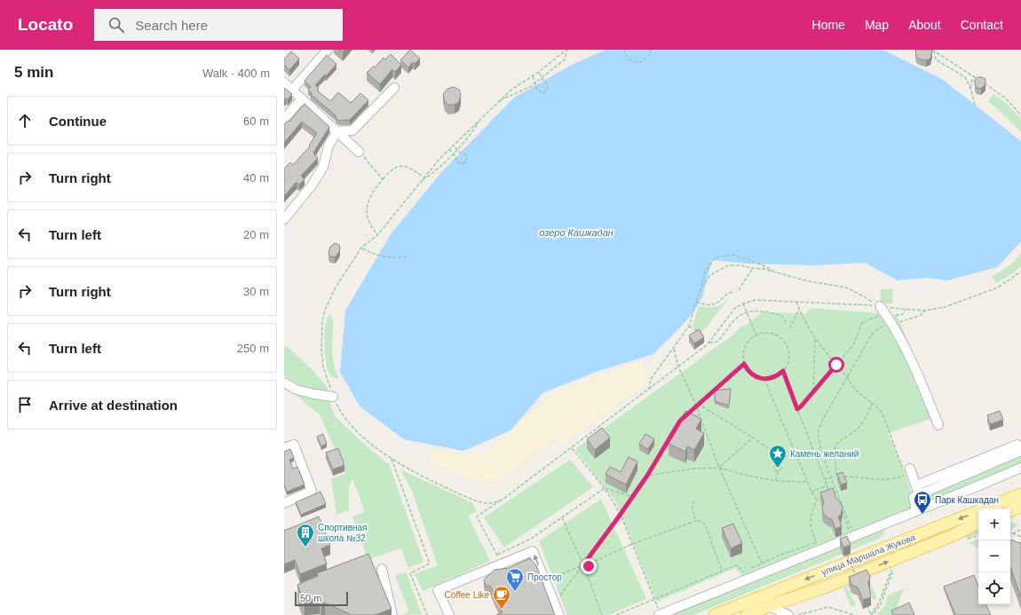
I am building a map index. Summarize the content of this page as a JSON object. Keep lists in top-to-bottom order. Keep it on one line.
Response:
{"streets":{"main road":["улица Маршала Жукова"]},"water":["озеро Кашкадан"],"places":{"place":["Камень желаний"],"bus stop":["Парк Кашкадан"],"building":["Спортивная школа №32"],"supermarket":["Простор"],"cafe":["Coffee Like"]},"scale_bar":"50 m","page":{"header":"Locato","search":"Search here","nav":["Home","Map","About","Contact"],"heading":["5 min","Walk · 400 m"],"list":[["Continue","60 m"],["Turn right","40 m"],["Turn left","20 m"],["Turn right","30 m"],["Turn left","250 m"],"Arrive at destination"],"map_buttons":["+","−"],"scale":"50 m"}}
